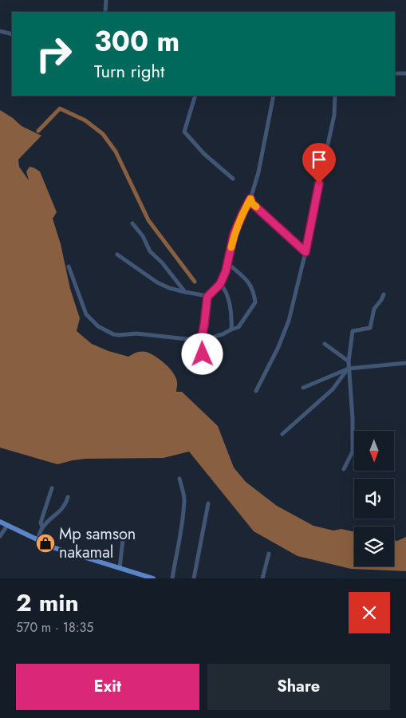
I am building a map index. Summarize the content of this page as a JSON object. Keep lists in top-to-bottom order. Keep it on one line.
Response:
{"places":{"shop":["Mp samson nakamal"]},"north":"bottom","page":{"turn":["300 m","Turn right"],"heading":["2 min","570 m · 18:35"],"buttons":["Exit","Share"]}}
